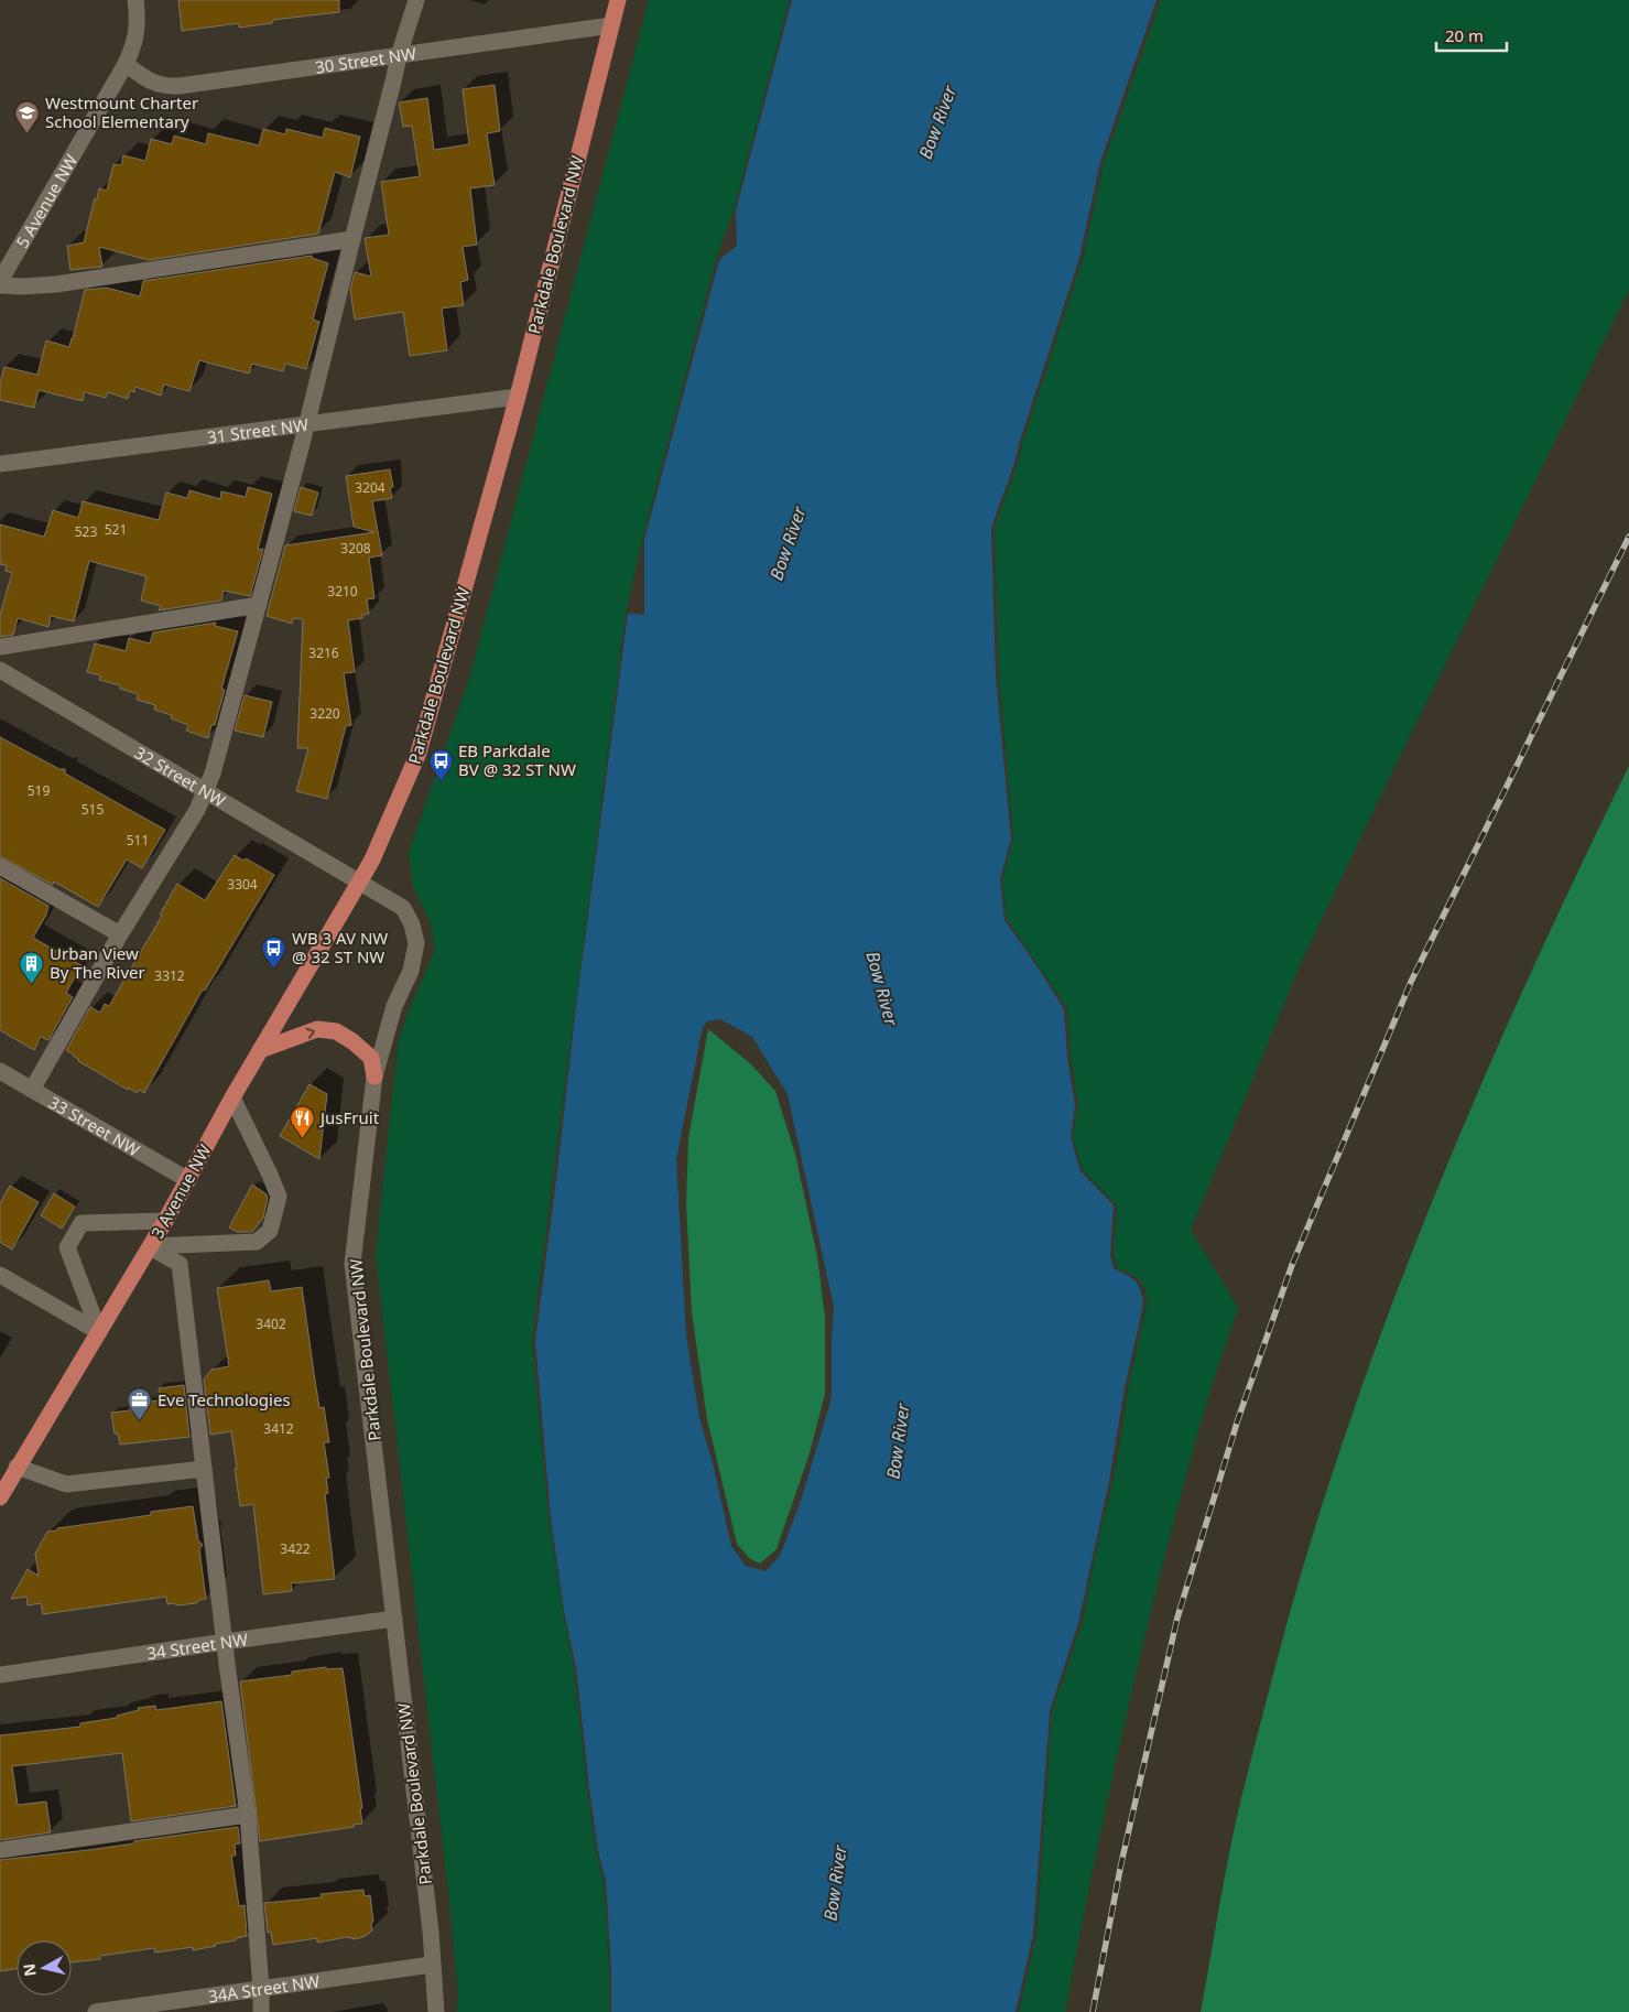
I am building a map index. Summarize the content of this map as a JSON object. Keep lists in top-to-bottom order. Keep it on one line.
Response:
{"streets":{"main road":["Parkdale Boulevard NW","3 Avenue NW"],"street":["30 Street NW","5 Avenue NW","31 Street NW","32 Street NW","33 Street NW","34 Street NW","34A Street NW"]},"crossings":[["30 Street NW","5 Avenue NW"],["30 Street NW","Parkdale Boulevard NW"],["Parkdale Boulevard NW","31 Street NW"],["Parkdale Boulevard NW","32 Street NW"],["Parkdale Boulevard NW","3 Avenue NW"],["Parkdale Boulevard NW","34 Street NW"],["Parkdale Boulevard NW","34A Street NW"],["32 Street NW","3 Avenue NW"],["33 Street NW","3 Avenue NW"]],"water":["Bow River"],"places":{"school or university":["Westmount Charter School Elementary"],"bus stop":["EB Parkdale BV @ 32 ST NW","WB 3 AV NW @ 32 ST NW"],"building":["Urban View By The River"],"restaurant":["JusFruit"],"office":["Eve Technologies"]},"house_numbers":["3204","521","523","3208","3210","3216","3220","519","515","511","3304","3312","3402","3412","3422"],"scale_bar":"20 m","north":"left"}
